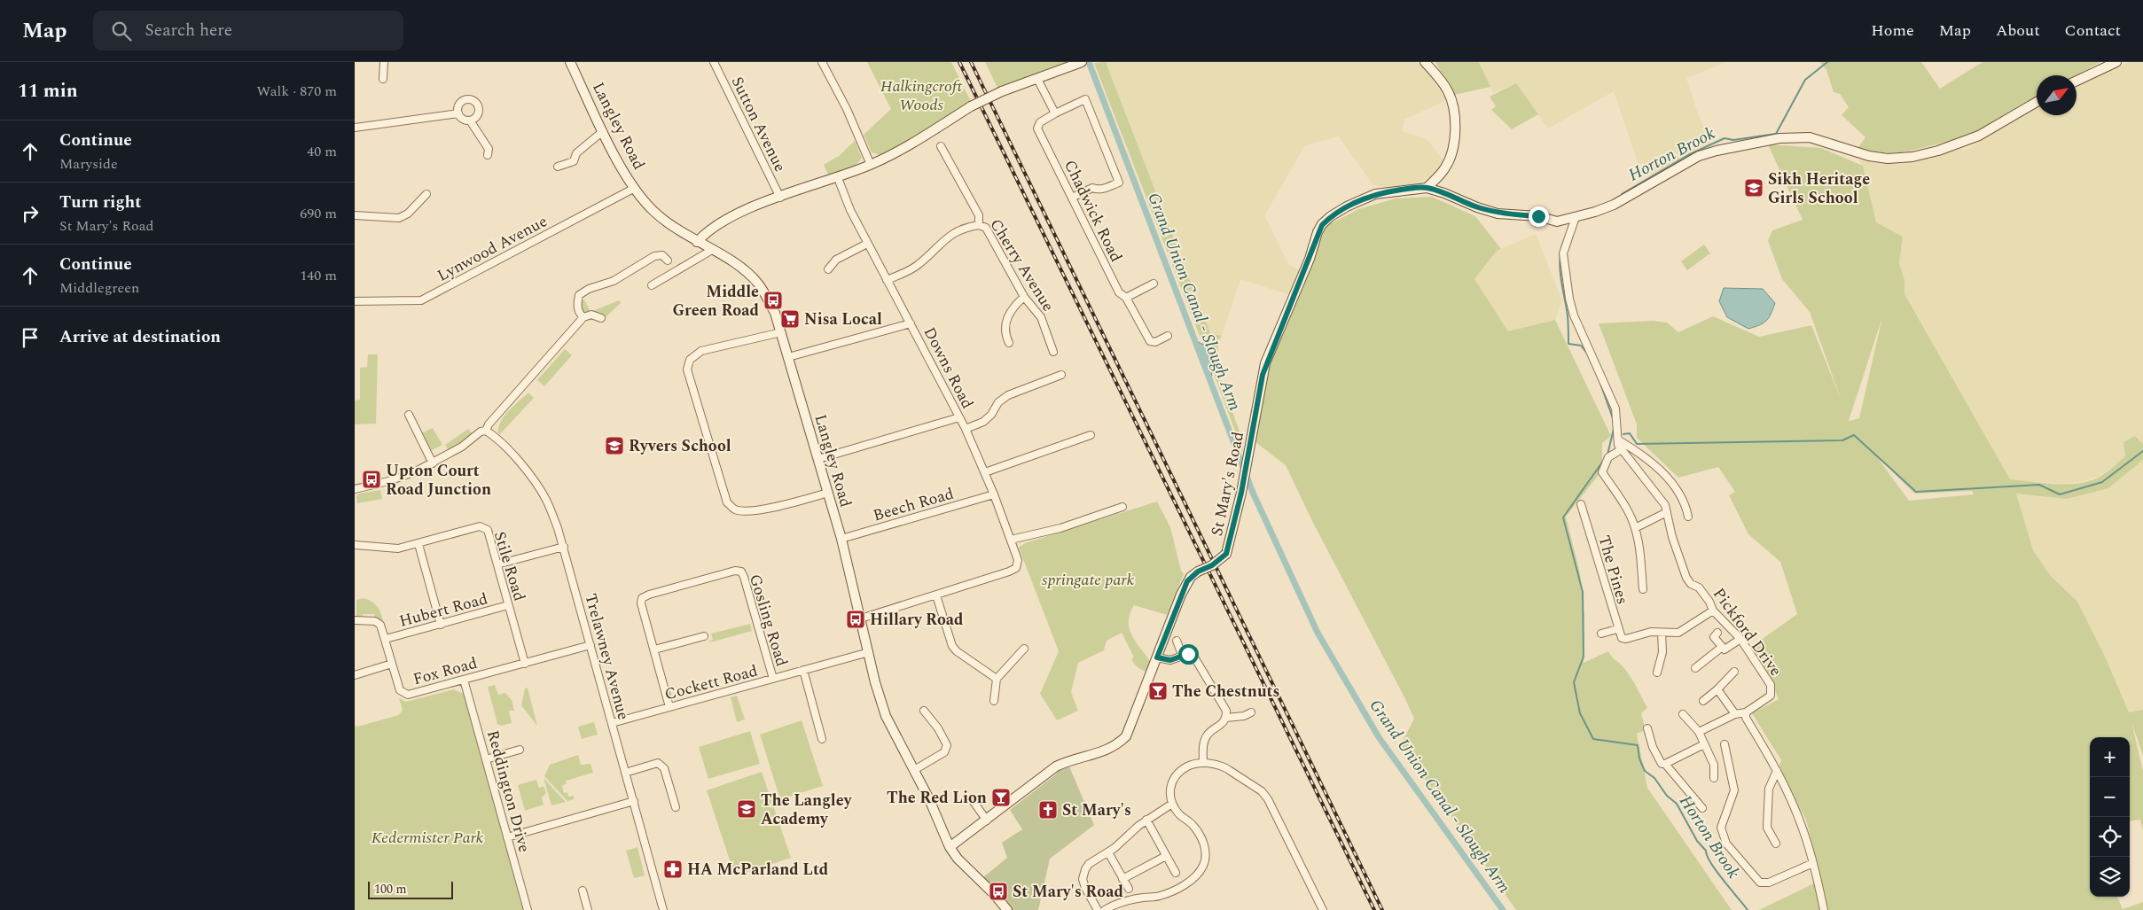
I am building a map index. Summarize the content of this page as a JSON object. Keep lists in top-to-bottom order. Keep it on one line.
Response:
{"streets":{"street":["Sutton Avenue","Langley Road","Chadwick Road","Lynwood Avenue","Cherry Avenue","Downs Road","St Mary's Road","Beech Road","Stile Road","The Pines","Hubert Road","Gosling Road","Pickford Drive","Trelawney Avenue","Fox Road","Cockett Road","Reddington Drive"]},"crossings":[["Langley Road","Lynwood Avenue"],["Langley Road","St Mary's Road"],["Langley Road","Beech Road"],["Langley Road","Cockett Road"],["Downs Road","Beech Road"],["Stile Road","Hubert Road"],["Stile Road","Fox Road"],["Hubert Road","Fox Road"],["Gosling Road","Cockett Road"],["Trelawney Avenue","Fox Road"],["Trelawney Avenue","Cockett Road"],["Fox Road","Reddington Drive"]],"water":["Horton Brook","Grand Union Canal - Slough Arm"],"parks":["Halkingcroft Woods","springate park","Kedermister Park"],"places":{"school or university":["Sikh Heritage Girls School","Ryvers School","The Langley Academy"],"bus stop":["Middle Green Road","Upton Court Road Junction","Hillary Road","St Mary's Road"],"supermarket":["Nisa Local"],"bar":["The Chestnuts","The Red Lion"],"church":["St Mary's"],"pharmacy":["HA McParland Ltd"]},"scale_bar":"100 m","north":"top right","page":{"header":"Map","search":"Search here","nav":["Home","Map","About","Contact"],"heading":["11 min","Walk · 870 m"],"list":[["Continue","Maryside","40 m"],["Turn right","St Mary's Road","690 m"],["Continue","Middlegreen","140 m"],"Arrive at destination"],"map_buttons":["+","−"],"scale":"100 m"}}
